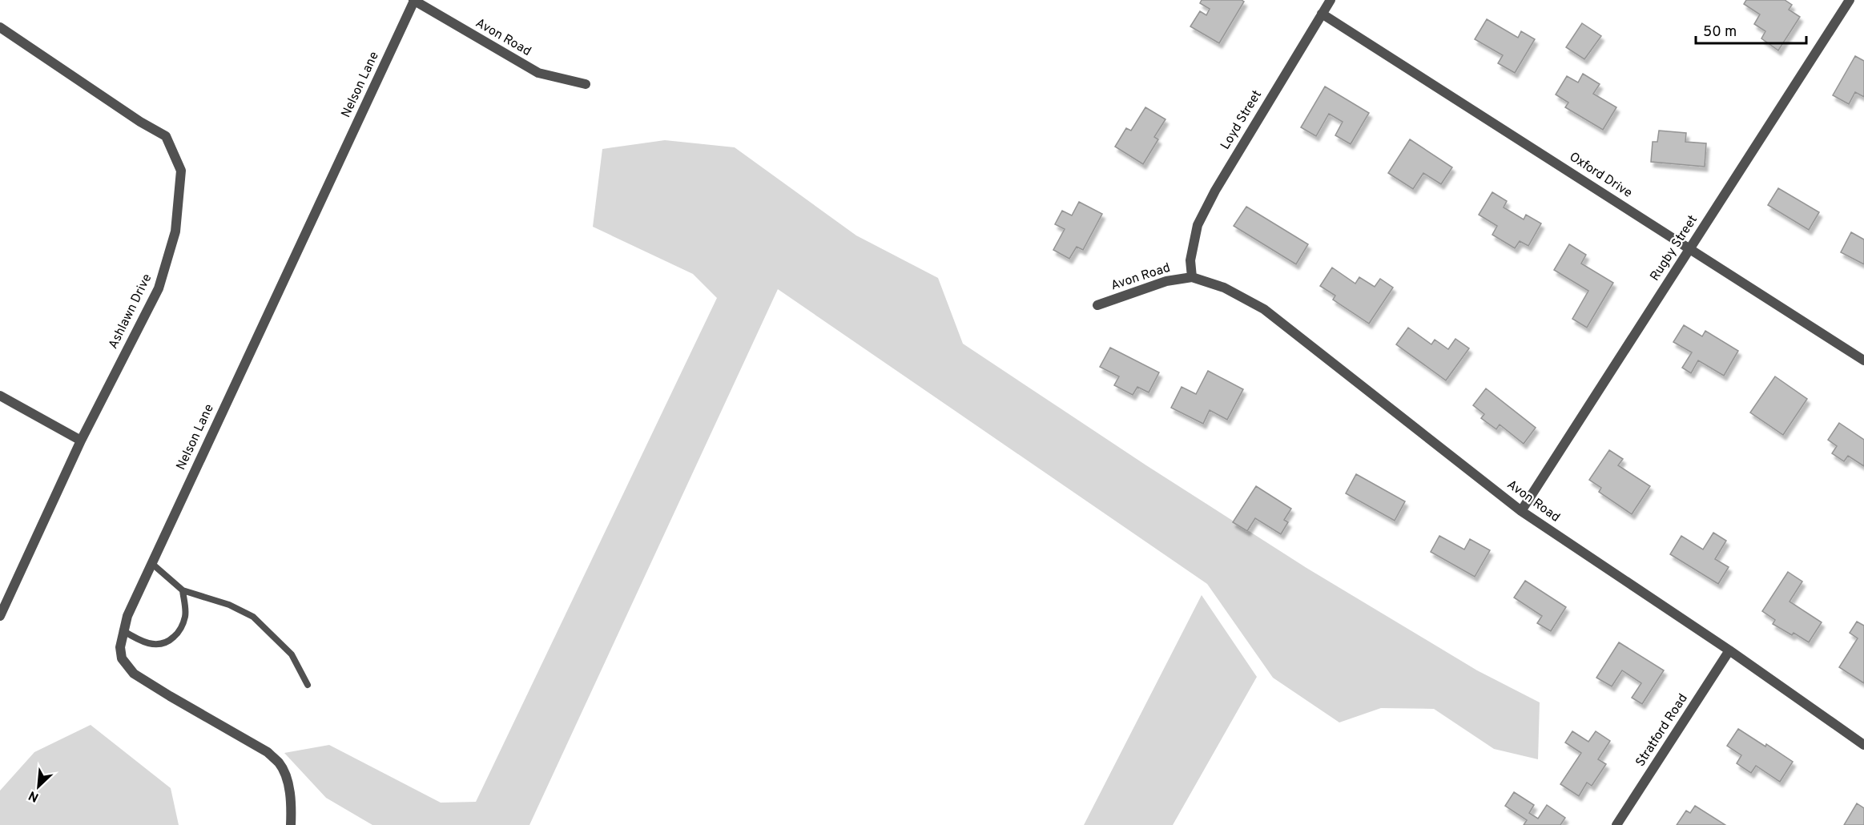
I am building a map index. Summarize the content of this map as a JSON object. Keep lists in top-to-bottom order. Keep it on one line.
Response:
{"streets":{"street":["Avon Road","Nelson Lane","Loyd Street","Oxford Drive","Rugby Street","Ashlawn Drive","Stratford Road"]},"crossings":[["Avon Road","Nelson Lane"],["Avon Road","Loyd Street"],["Avon Road","Rugby Street"],["Avon Road","Stratford Road"],["Loyd Street","Oxford Drive"],["Oxford Drive","Rugby Street"]],"scale_bar":"50 m","north":"bottom left"}
